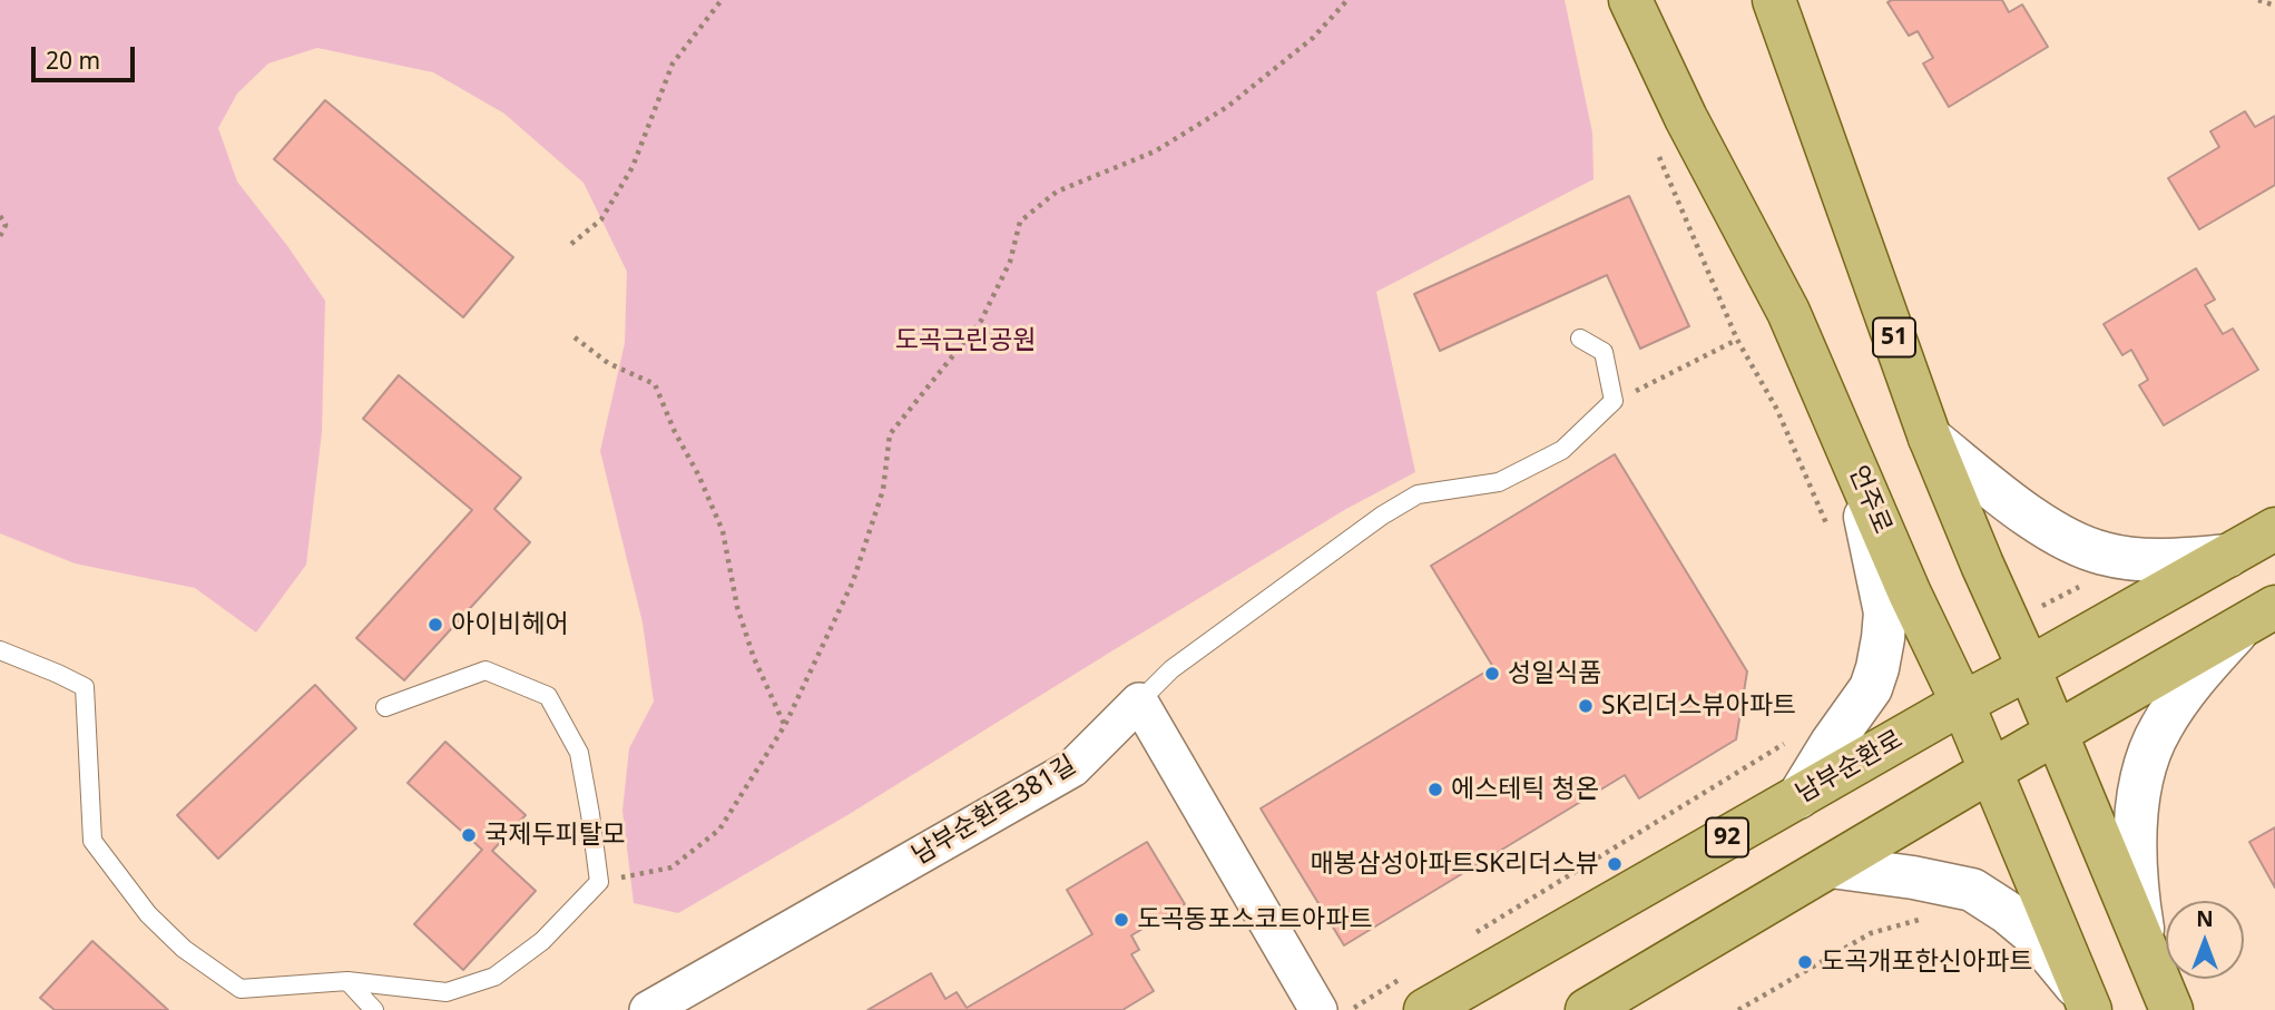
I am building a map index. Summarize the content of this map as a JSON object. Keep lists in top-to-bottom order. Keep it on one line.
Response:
{"streets":{"main road":["51","언주로","남부순환로","92"],"street":["남부순환로381길"]},"crossings":[["51","남부순환로"],["언주로","남부순환로"]],"parks":["도곡근린공원"],"places":["아이비헤어","성일식품","SK리더스뷰아파트","에스테틱 청온","국제두피탈모","매봉삼성아파트SK리더스뷰","도곡동포스코트아파트","도곡개포한신아파트"],"scale_bar":"20 m","north":"top"}
